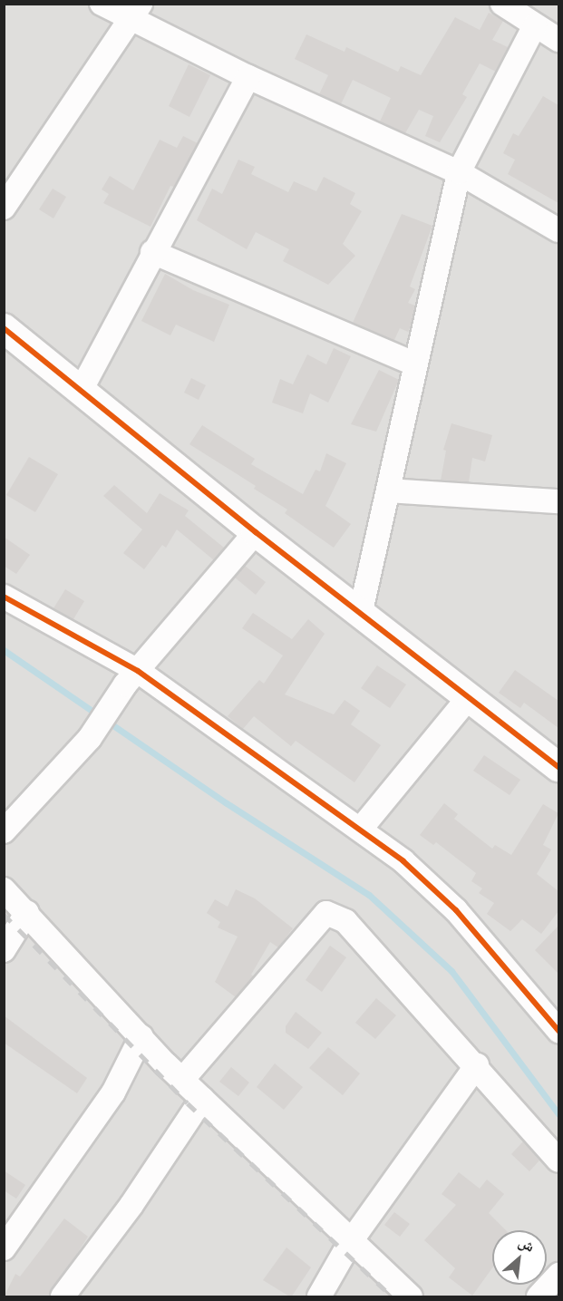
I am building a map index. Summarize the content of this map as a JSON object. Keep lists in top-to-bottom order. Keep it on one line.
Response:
{"north":"top right"}
